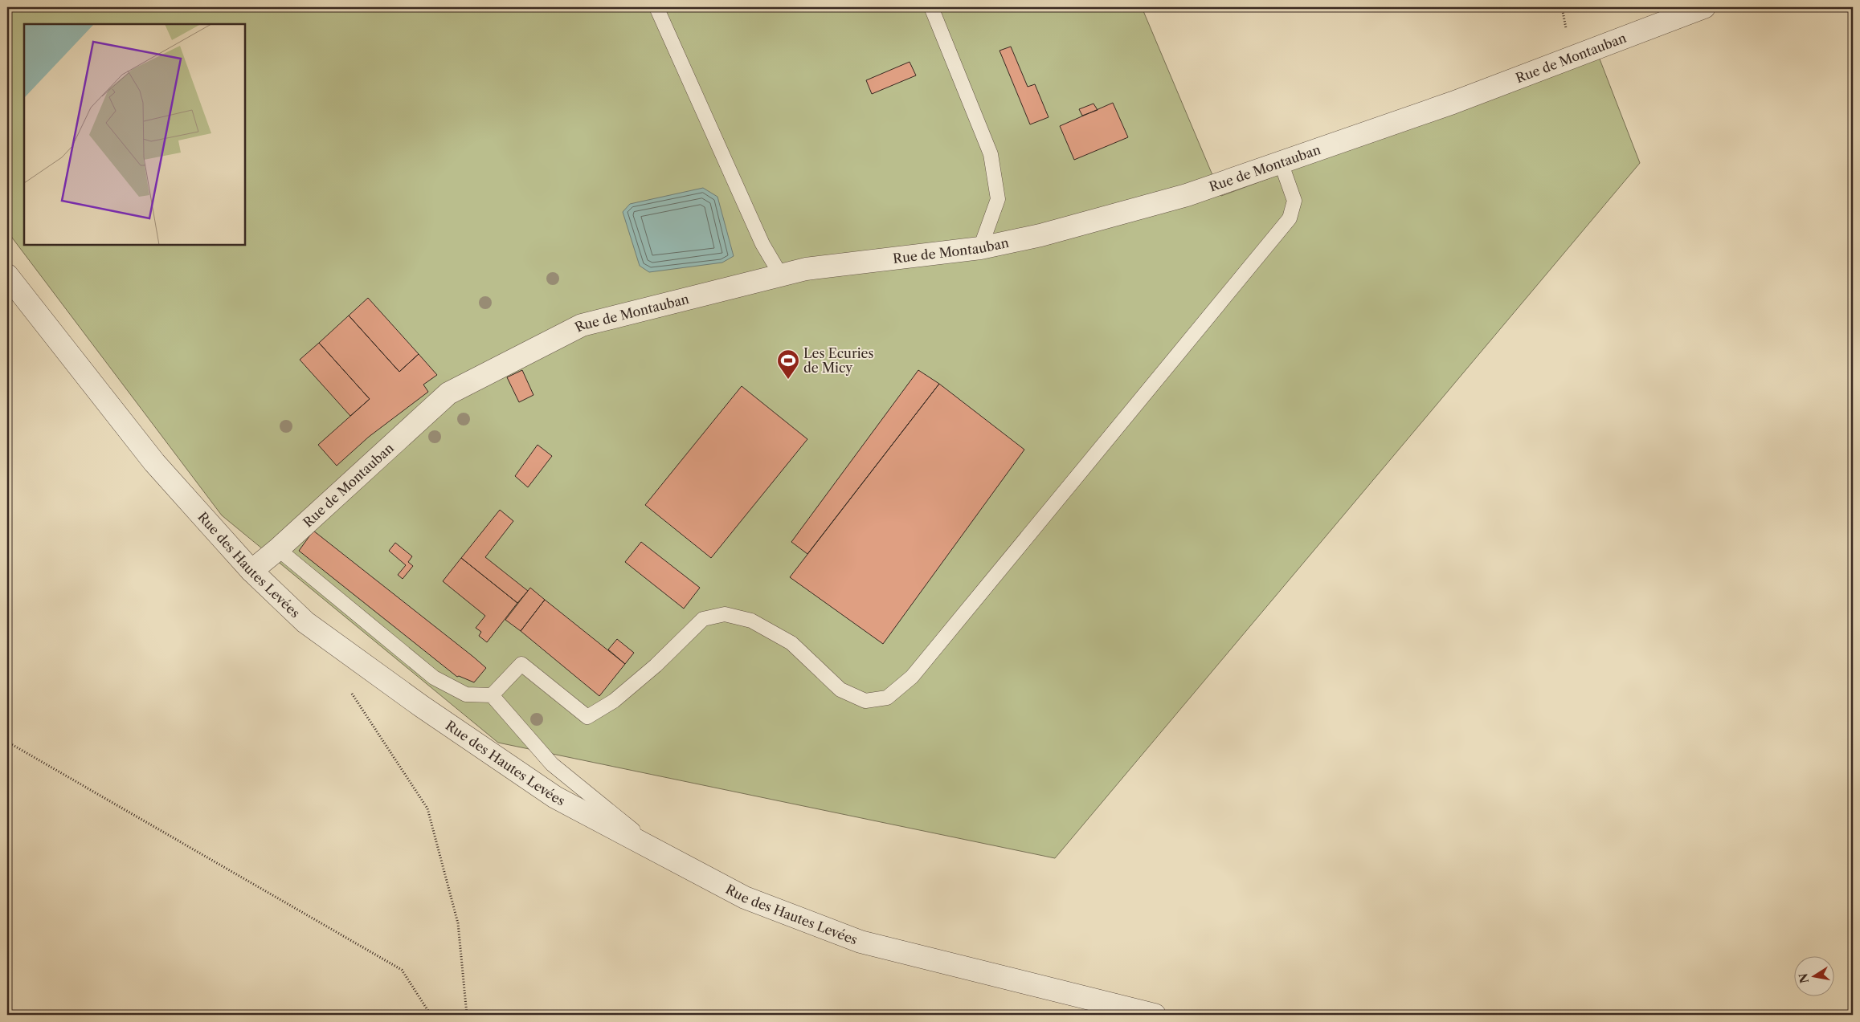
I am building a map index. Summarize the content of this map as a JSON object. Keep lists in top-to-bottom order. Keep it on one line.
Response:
{"streets":{"street":["Rue de Montauban","Rue des Hautes Levées"]},"crossings":[["Rue de Montauban","Rue des Hautes Levées"]],"places":{"sports":["Les Ecuries de Micy"]},"north":"left"}
